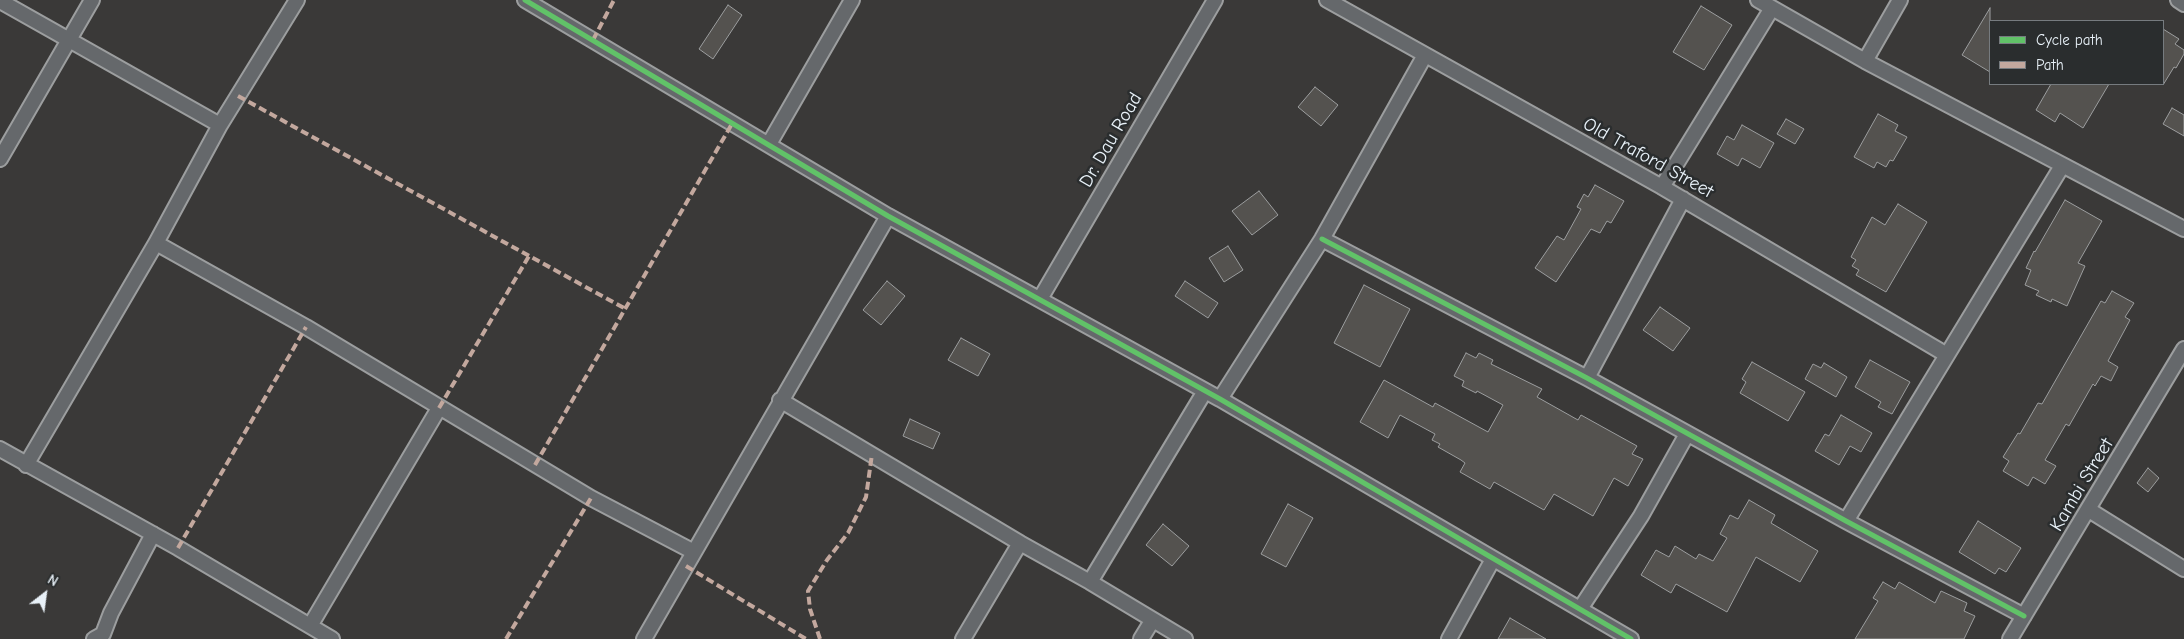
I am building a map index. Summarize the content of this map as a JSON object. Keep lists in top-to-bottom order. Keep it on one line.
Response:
{"streets":{"street":["Dr. Dau Road","Old Traford Street","Kambi Street"]},"legend":["Cycle path","Path"],"north":"top right"}
